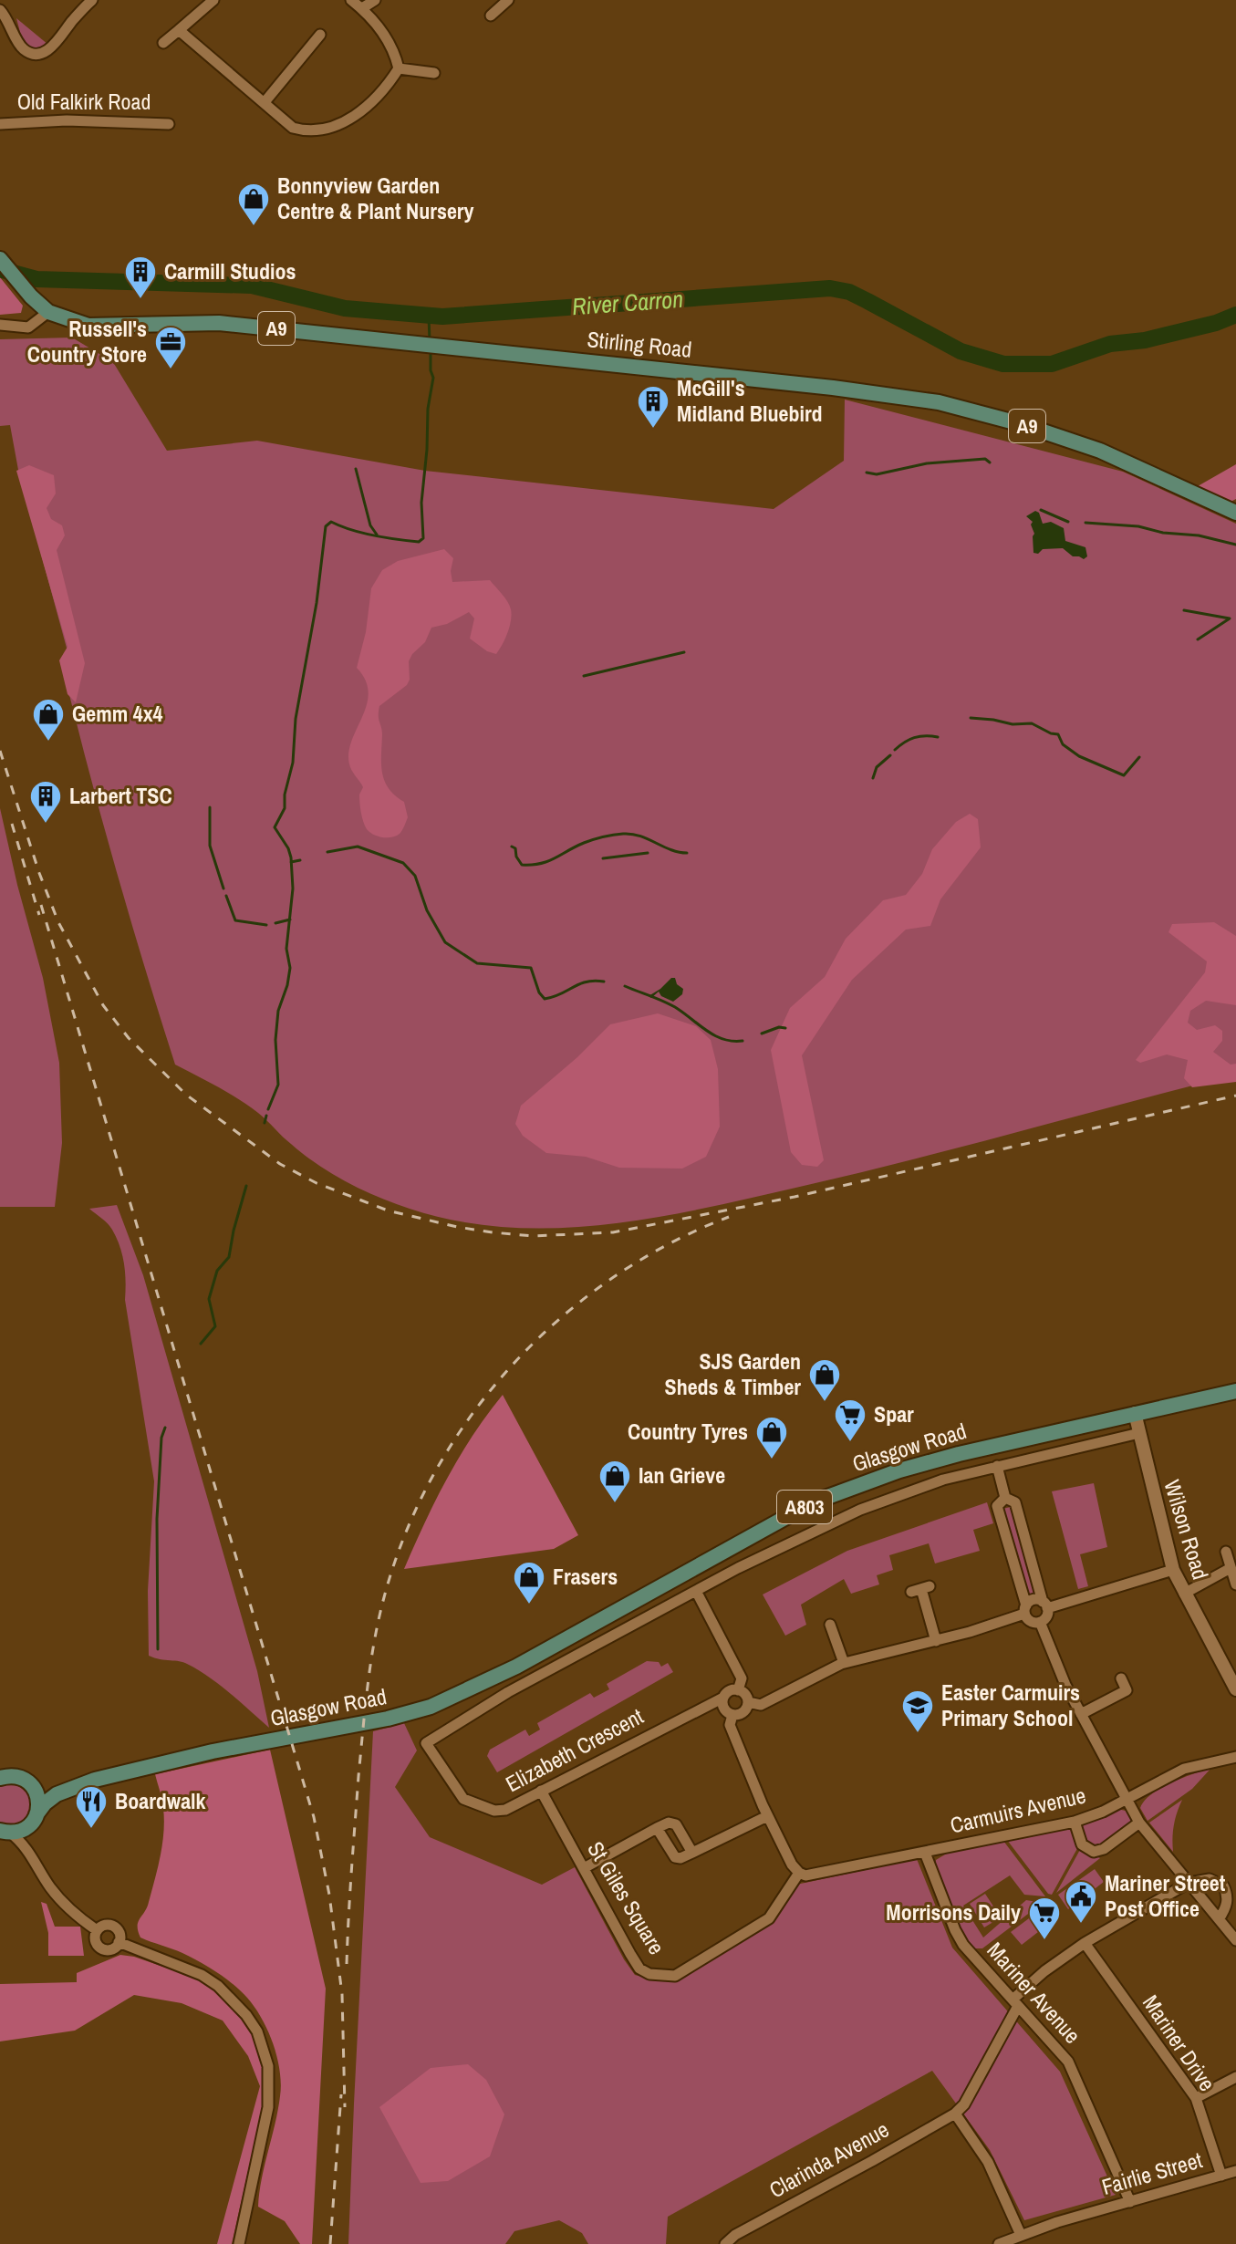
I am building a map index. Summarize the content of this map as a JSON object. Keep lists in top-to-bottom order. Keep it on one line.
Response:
{"streets":{"main road":["A9","Stirling Road","Glasgow Road","A803"],"street":["Old Falkirk Road","Wilson Road","Elizabeth Crescent","Carmuirs Avenue","St Giles Square","Mariner Avenue","Mariner Drive","Clarinda Avenue","Fairlie Street"]},"crossings":[["Glasgow Road","A803"],["Glasgow Road","Wilson Road"],["Glasgow Road","Elizabeth Crescent"],["Elizabeth Crescent","St Giles Square"],["Carmuirs Avenue","St Giles Square"],["Carmuirs Avenue","Mariner Avenue"],["Mariner Avenue","Fairlie Street"],["Mariner Drive","Fairlie Street"]],"water":["River Carron"],"places":{"shop":["Bonnyview Garden Centre & Plant Nursery","Gemm 4x4","SJS Garden Sheds & Timber","Country Tyres","Ian Grieve","Frasers"],"building":["Carmill Studios","McGill's Midland Bluebird","Larbert TSC"],"office":["Russell's Country Store"],"supermarket":["Spar","Morrisons Daily"],"school or university":["Easter Carmuirs Primary School"],"restaurant":["Boardwalk"],"public building":["Mariner Street Post Office"]}}
